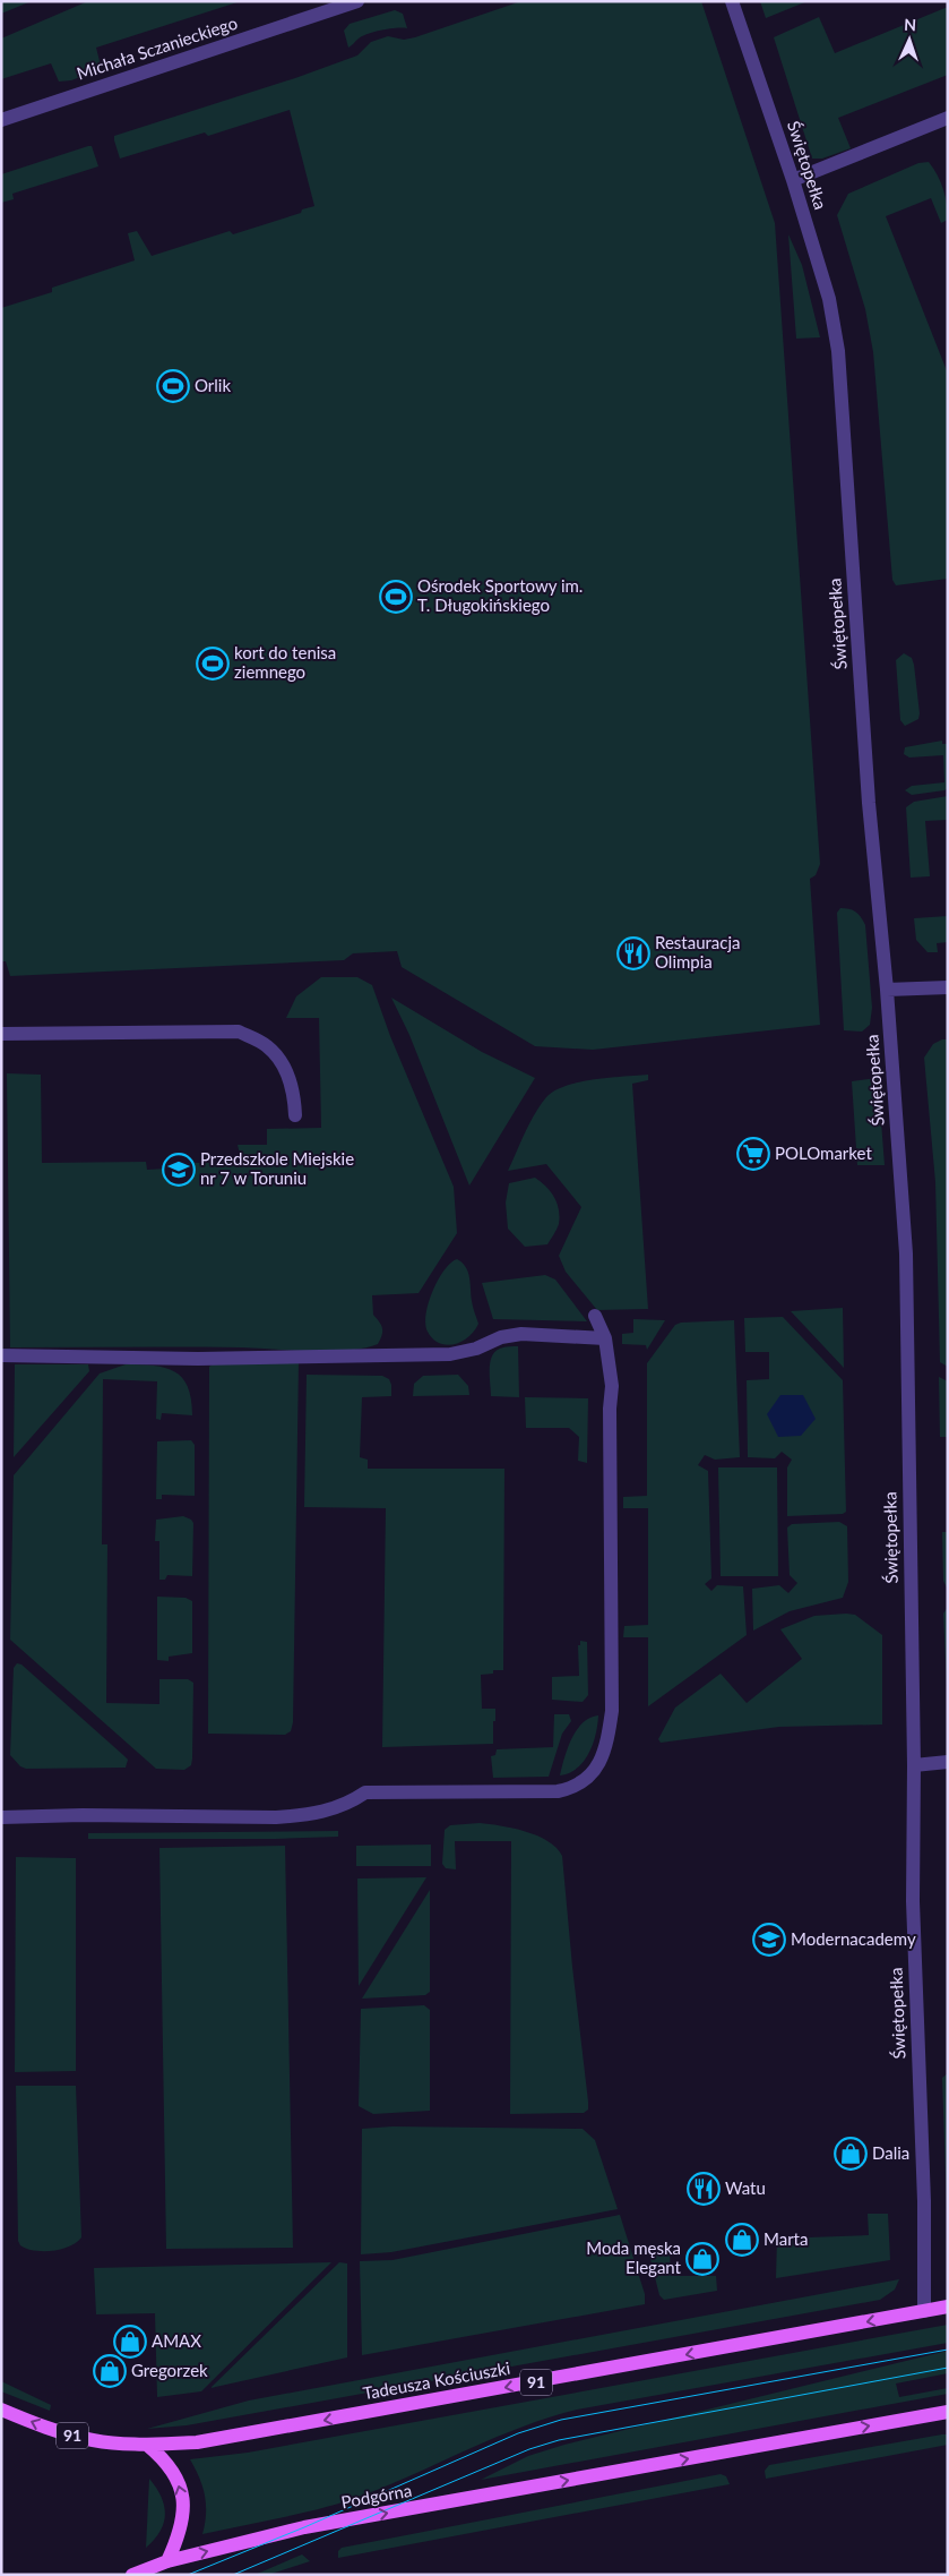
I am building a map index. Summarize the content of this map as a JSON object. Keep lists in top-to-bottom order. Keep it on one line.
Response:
{"streets":{"main road":["Tadeusza Kościuszki","91","Podgórna"],"street":["Michała Sczanieckiego","Świętopełka"]},"crossings":[["Świętopełka","Tadeusza Kościuszki"]],"one_way":["Tadeusza Kościuszki","Podgórna"],"places":{"sports":["Orlik","Ośrodek Sportowy im. T. Długokińskiego","kort do tenisa ziemnego"],"restaurant":["Restauracja Olimpia","Watu"],"supermarket":["POLOmarket"],"school or university":["Przedszkole Miejskie nr 7 w Toruniu","Modernacademy"],"shop":["Dalia","Marta","Moda męska Elegant","AMAX","Gregorzek"]},"north":"top"}
